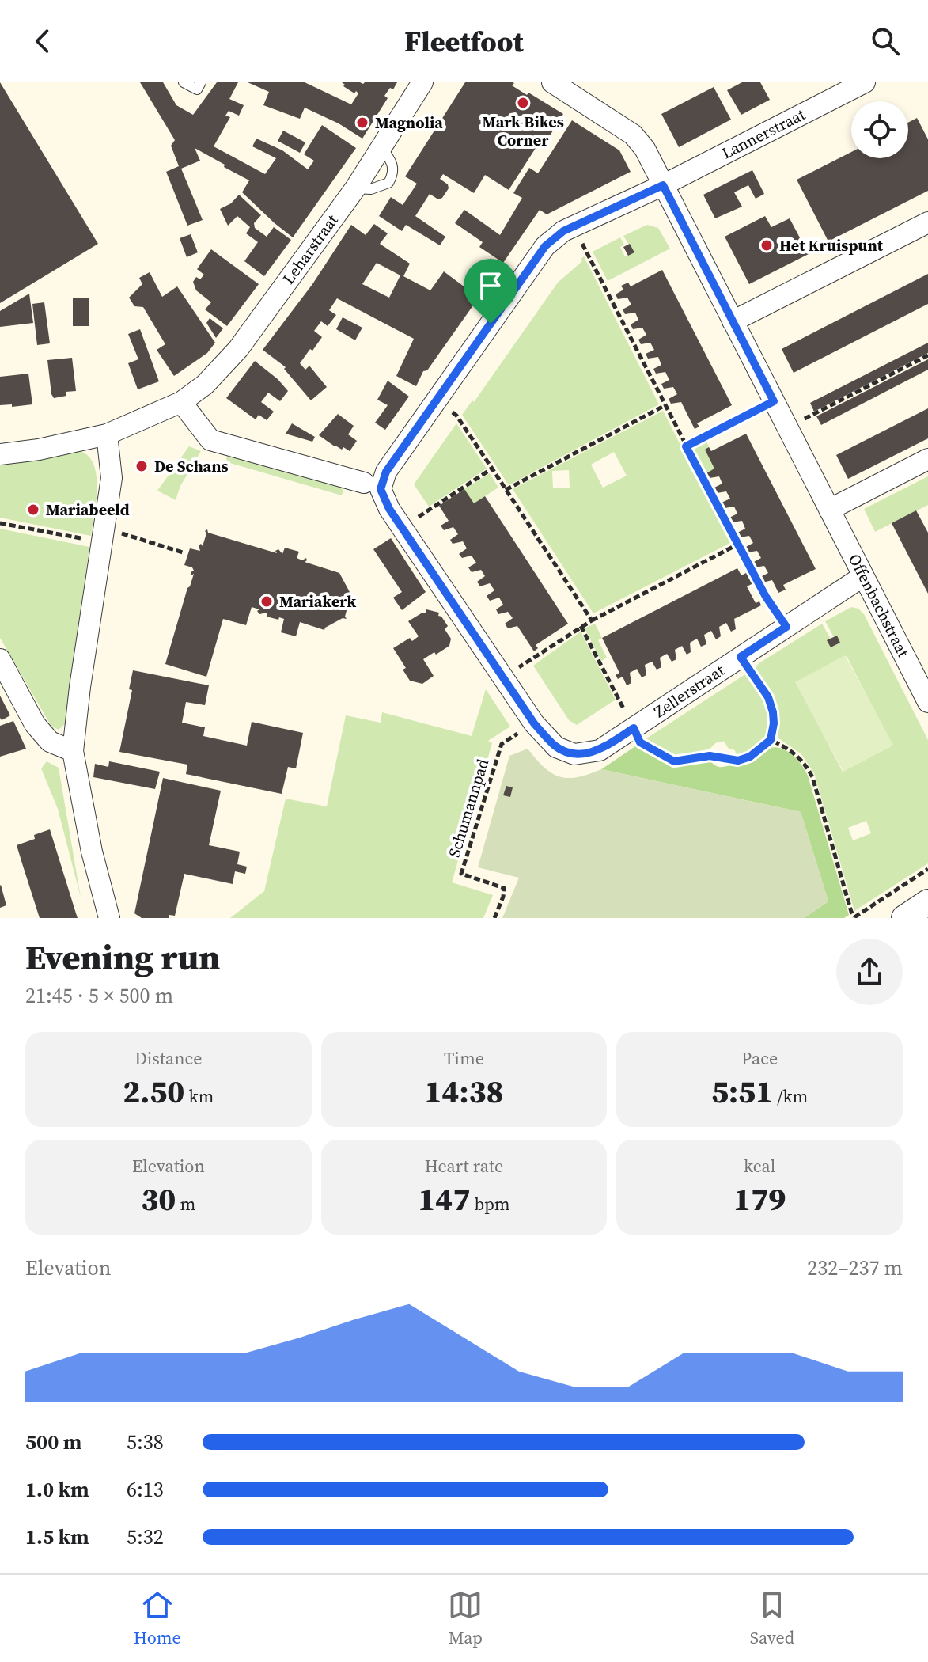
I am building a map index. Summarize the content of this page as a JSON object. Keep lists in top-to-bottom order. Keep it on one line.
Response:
{"streets":{"street":["Lannerstraat","Leharstraat","Offenbachstraat","Zellerstraat"],"path":["Schumannpad"]},"crossings":[["Lannerstraat","Offenbachstraat"],["Lannerstraat","Zellerstraat"],["Offenbachstraat","Zellerstraat"],["Zellerstraat","Schumannpad"]],"places":["Mark Bikes Corner","Magnolia","Het Kruispunt","De Schans","Mariabeeld","Mariakerk"],"page":{"header":"Fleetfoot","heading":["Evening run","21:45 · 5 × 500 m"],"stats":[["Distance","2.50 km"],["Time","14:38"],["Pace","5:51 /km"],["Elevation","30 m"],["Heart rate","147 bpm"],["kcal","179"]],"chart":["Elevation","232–237 m"],"list":[{"name":"500 m","note":"5:38"},{"name":"1.0 km","note":"6:13"},{"name":"1.5 km","note":"5:32"}],"tabs":["Home","Map","Saved"]}}
